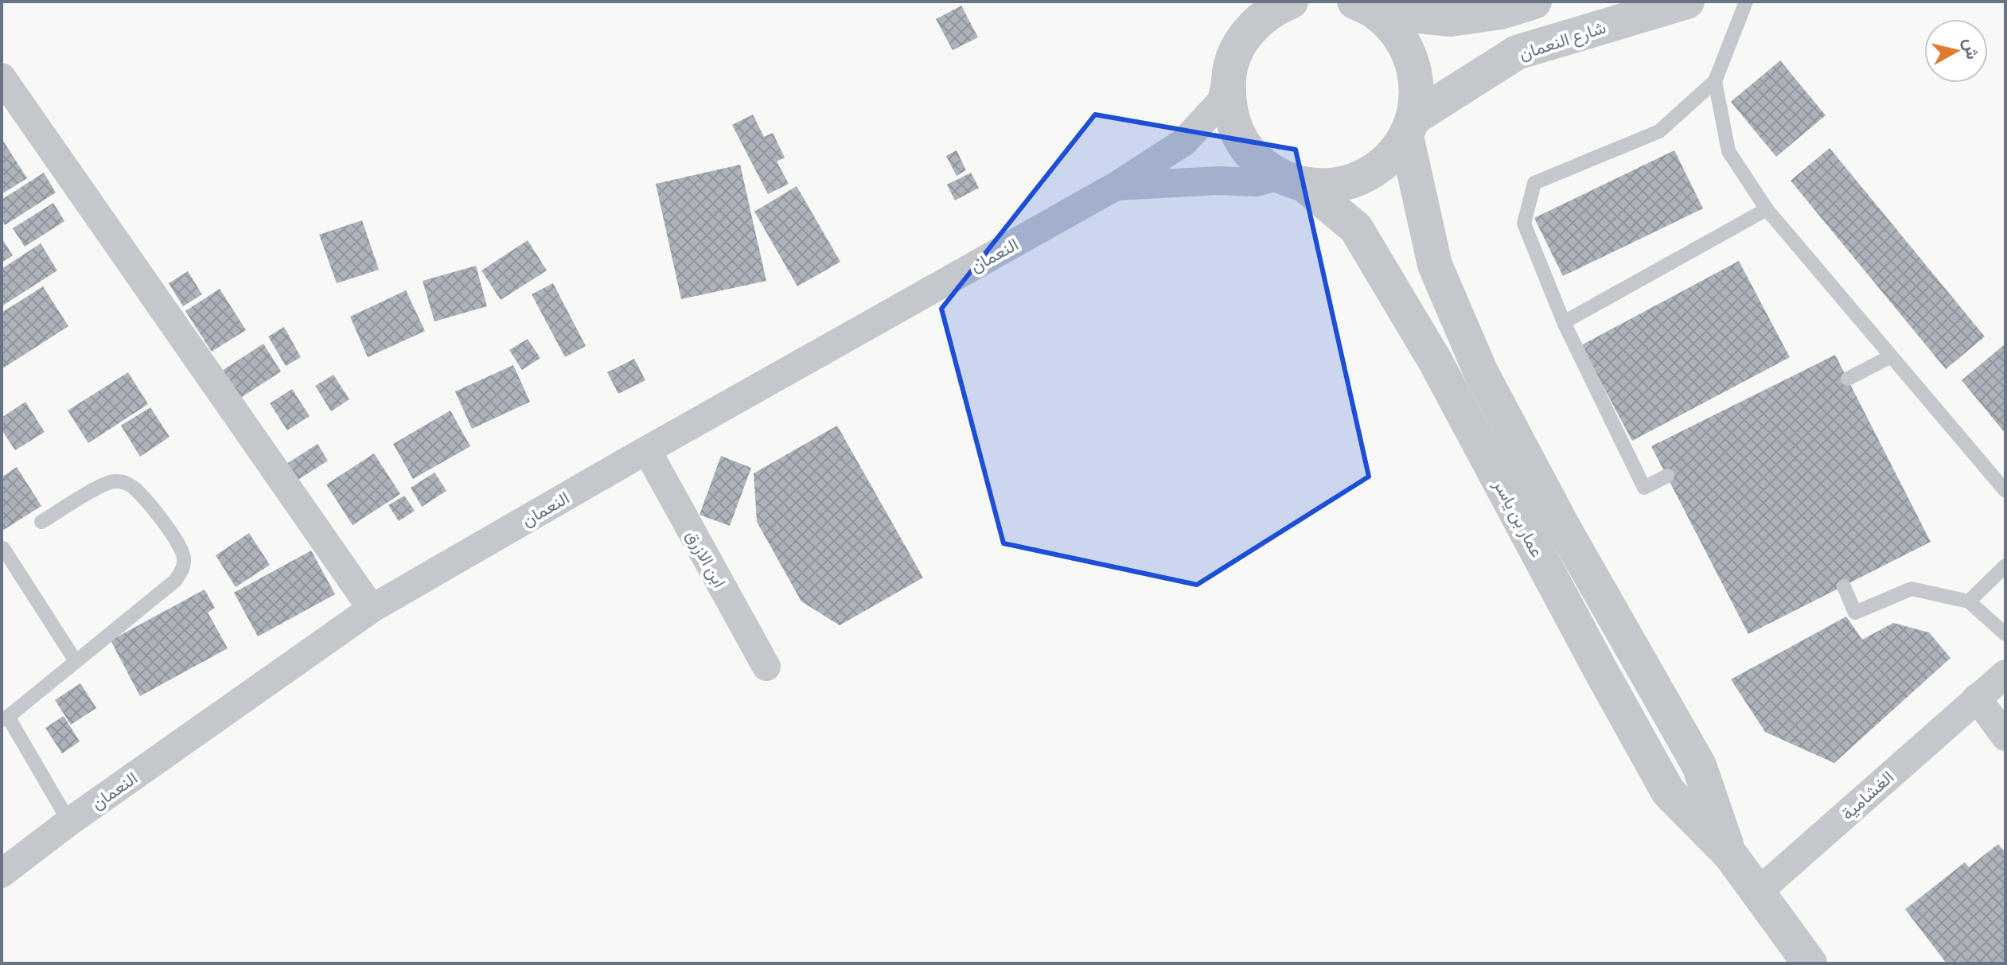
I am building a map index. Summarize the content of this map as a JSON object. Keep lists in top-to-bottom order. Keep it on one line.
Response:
{"streets":{"street":["شارع النعمان","النعمان","عمار بن ياسر","ابن الازرق","الغشامية"]},"crossings":[["شارع النعمان","عمار بن ياسر"],["النعمان","عمار بن ياسر"],["النعمان","ابن الازرق"],["عمار بن ياسر","الغشامية"]],"north":"right"}
